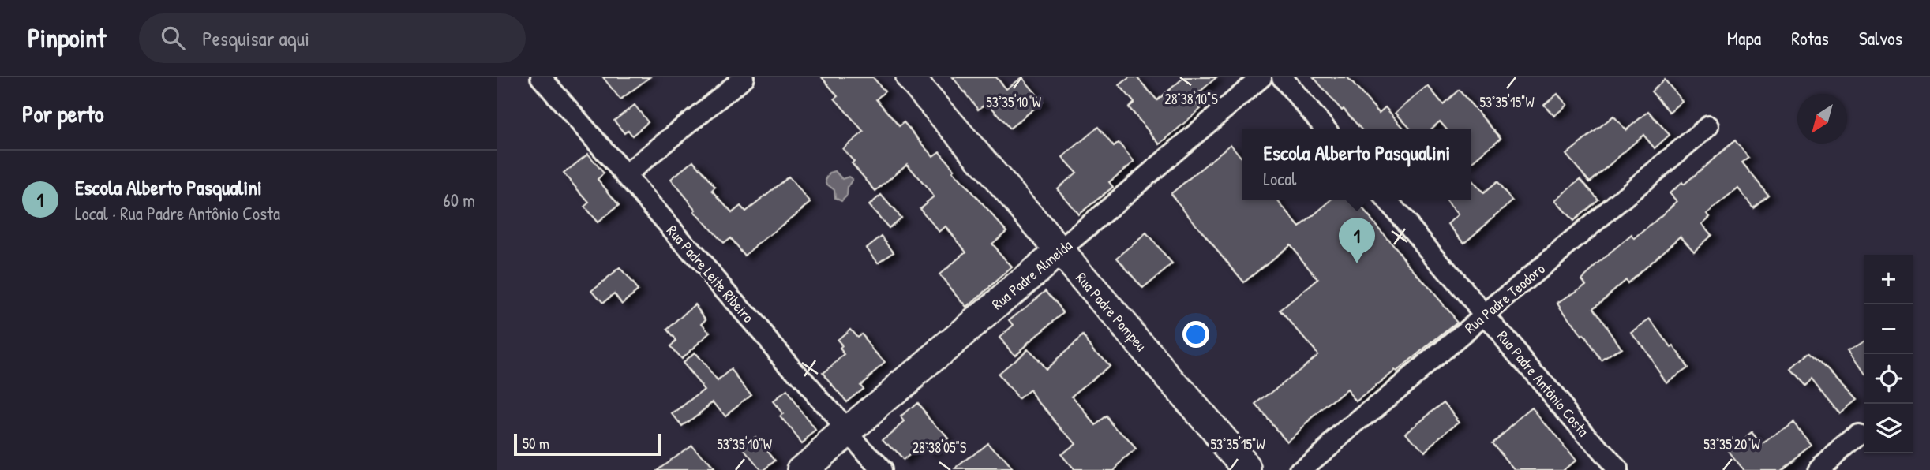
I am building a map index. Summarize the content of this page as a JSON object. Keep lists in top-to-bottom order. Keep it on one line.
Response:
{"streets":{"street":["Rua Padre Leite Ribeiro","Rua Padre Almeida","Rua Padre Teodoro","Rua Padre Pompeu","Rua Padre Antônio Costa"]},"crossings":[["Rua Padre Leite Ribeiro","Rua Padre Almeida"],["Rua Padre Almeida","Rua Padre Pompeu"],["Rua Padre Teodoro","Rua Padre Antônio Costa"]],"scale_bar":"50 m","north":"bottom left","page":{"header":"Pinpoint","search":"Pesquisar aqui","nav":["Mapa","Rotas","Salvos"],"heading":"Por perto","popup":["Escola Alberto Pasqualini","Local"],"list":[{"mark":"1","name":"Escola Alberto Pasqualini","note":"Local · Rua Padre Antônio Costa","value":"60 m"}],"pins":"1","map_buttons":["+","−"],"scale":"50 m"},"coordinates":["28°38'10\"S","53°35'10\"W","53°35'15\"W","53°35'20\"W","28°38'05\"S"]}
